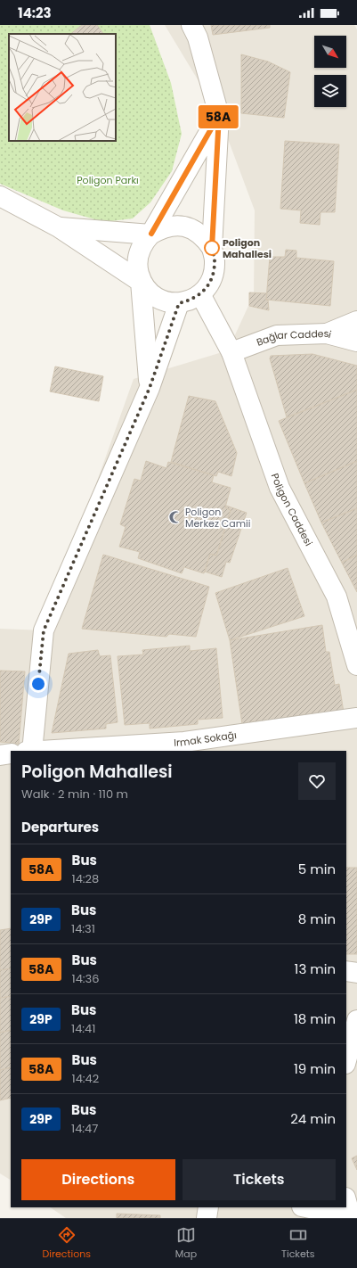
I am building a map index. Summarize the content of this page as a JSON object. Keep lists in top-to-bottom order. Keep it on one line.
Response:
{"streets":{"street":["Bağlar Caddesi","Poligon Caddesi","Irmak Sokağı"]},"crossings":[["Bağlar Caddesi","Poligon Caddesi"]],"parks":["Poligon Parkı"],"places":{"other":["Poligon Mahallesi"],"mosque":["Poligon Merkez Camii"]},"lines":["bus line 58A"],"north":"bottom right","page":{"status":"14:23","on_map":"58A","heading":[["Poligon Mahallesi","Walk · 2 min · 110 m"],"Departures"],"list":[{"mark":"58A","name":"Bus","note":"14:28","value":"5 min"},{"mark":"29P","name":"Bus","note":"14:31","value":"8 min"},{"mark":"58A","name":"Bus","note":"14:36","value":"13 min"},{"mark":"29P","name":"Bus","note":"14:41","value":"18 min"},{"mark":"58A","name":"Bus","note":"14:42","value":"19 min"},{"mark":"29P","name":"Bus","note":"14:47","value":"24 min"}],"buttons":["Directions","Tickets"],"tabs":["Directions","Map","Tickets"]}}
